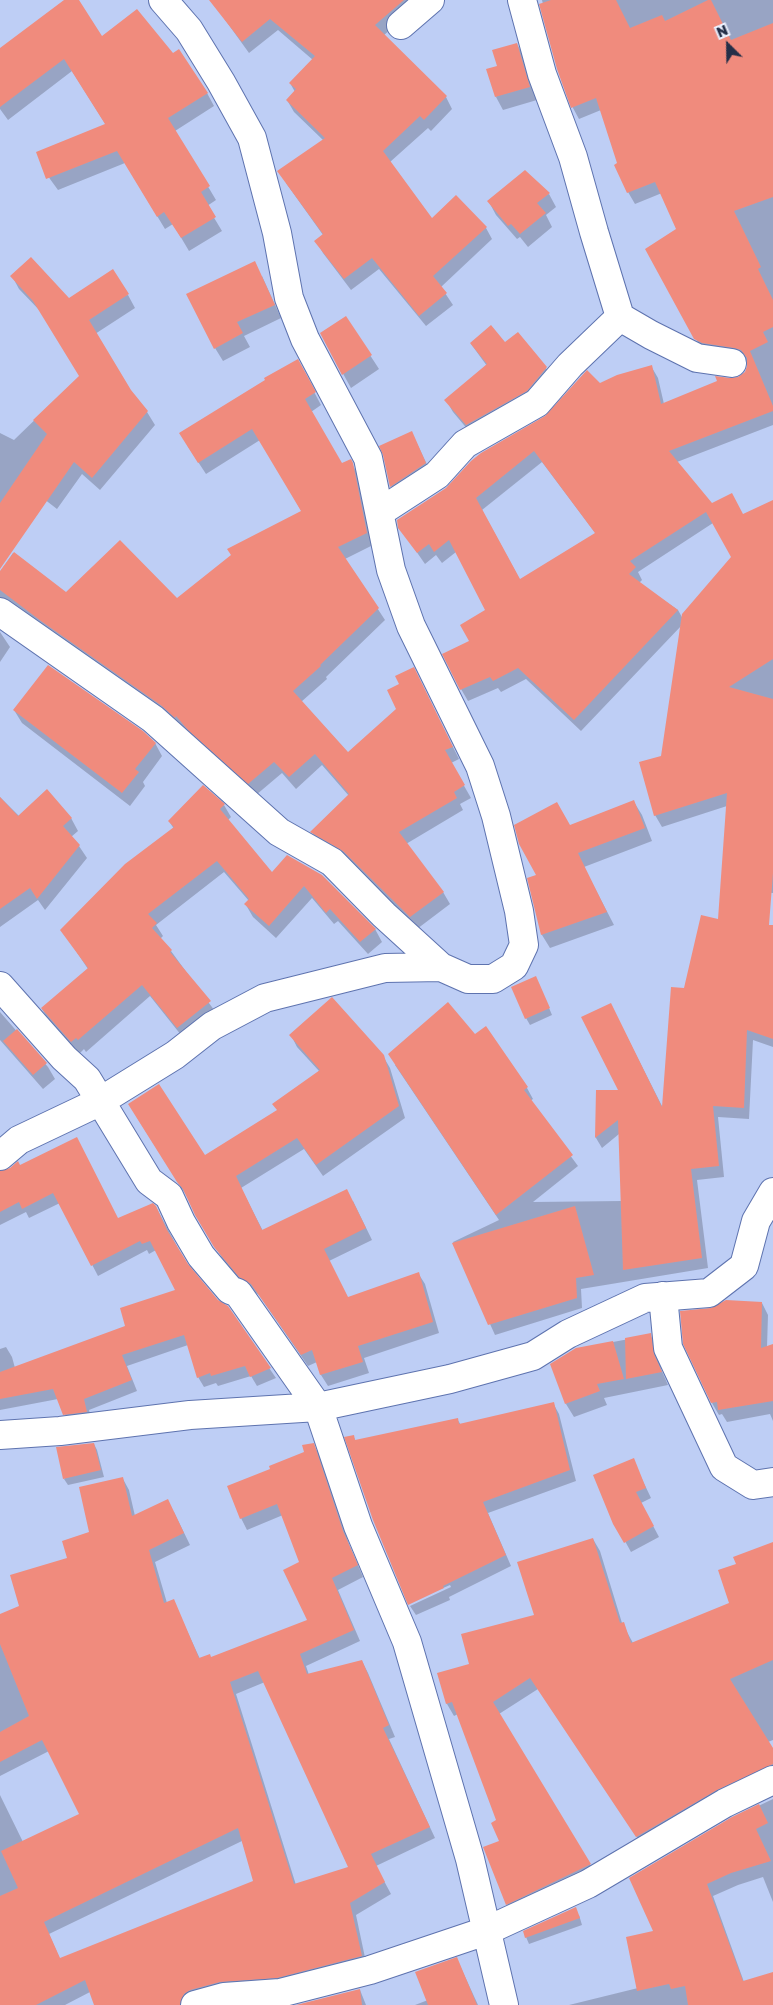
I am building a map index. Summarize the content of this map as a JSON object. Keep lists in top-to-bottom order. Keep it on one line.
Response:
{"north":"top left"}
